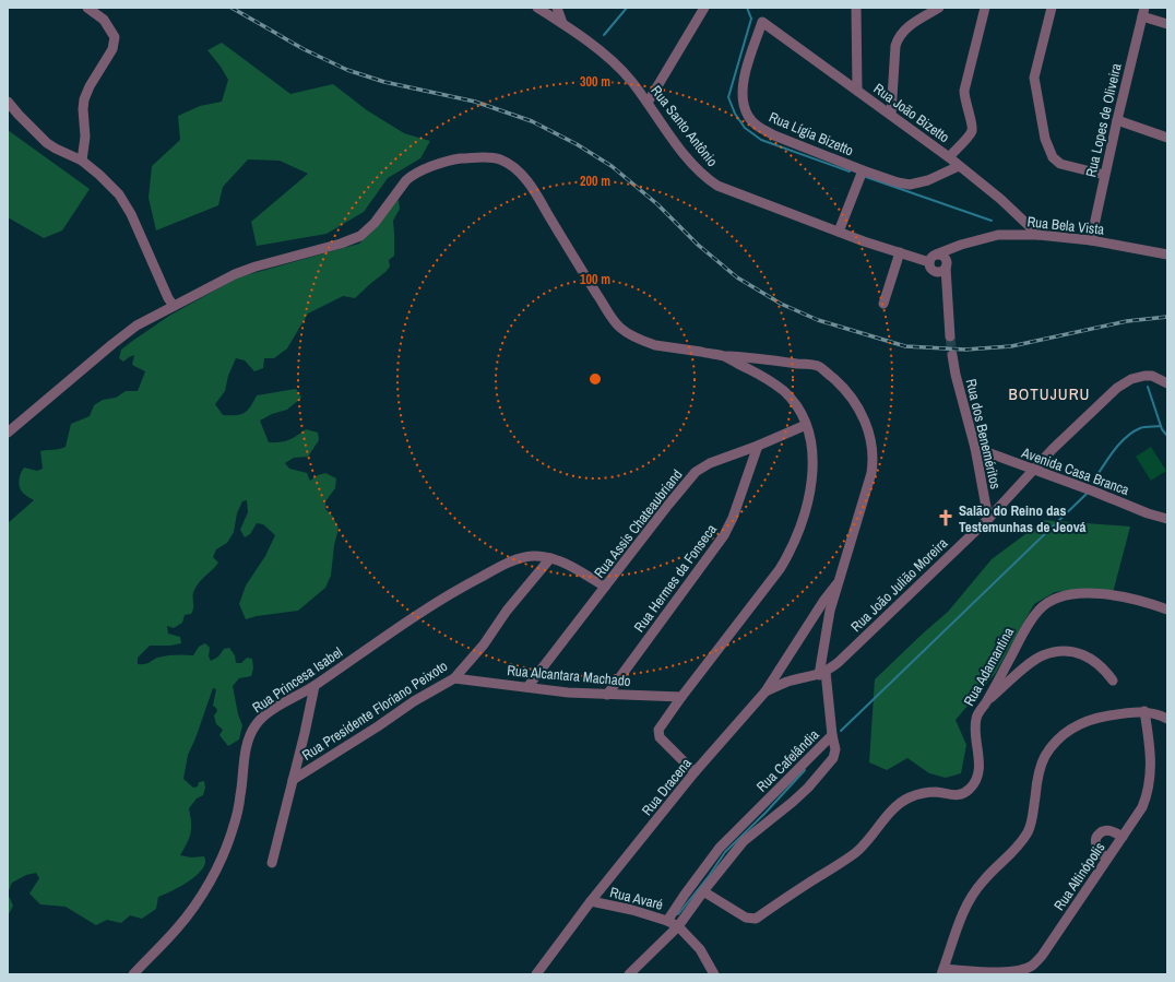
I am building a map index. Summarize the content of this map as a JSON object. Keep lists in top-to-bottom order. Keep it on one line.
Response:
{"streets":{"street":["Rua João Bizetto","Rua Lopes de Oliveira","Rua Santo Antônio","Rua Lígia Bizetto","Rua Bela Vista","Rua dos Beneméritos","Avenida Casa Branca","Rua Assis Chateaubriand","Rua Hermes da Fonseca","Rua João Julião Moreira","Rua Adamantina","Rua Alcantara Machado","Rua Princesa Isabel","Rua Presidente Floriano Peixoto","Rua Cafelândia","Rua Dracena","Rua Altinópolis","Rua Avaré"]},"crossings":[["Rua João Bizetto","Rua Lígia Bizetto"],["Rua João Bizetto","Rua Bela Vista"],["Rua Lopes de Oliveira","Rua Bela Vista"],["Rua Santo Antônio","Rua Bela Vista"],["Rua dos Beneméritos","Avenida Casa Branca"],["Rua dos Beneméritos","Rua João Julião Moreira"],["Avenida Casa Branca","Rua João Julião Moreira"],["Rua Assis Chateaubriand","Rua Hermes da Fonseca"],["Rua Assis Chateaubriand","Rua Alcantara Machado"],["Rua Assis Chateaubriand","Rua Princesa Isabel"],["Rua Hermes da Fonseca","Rua Alcantara Machado"],["Rua João Julião Moreira","Rua Dracena"],["Rua Adamantina","Rua Cafelândia"],["Rua Alcantara Machado","Rua Presidente Floriano Peixoto"],["Rua Princesa Isabel","Rua Presidente Floriano Peixoto"],["Rua Cafelândia","Rua Avaré"],["Rua Dracena","Rua Avaré"]],"districts":["BOTUJURU"],"places":{"church":["Salão do Reino das Testemunhas de Jeová"]},"rings":["300 m","200 m","100 m"]}
